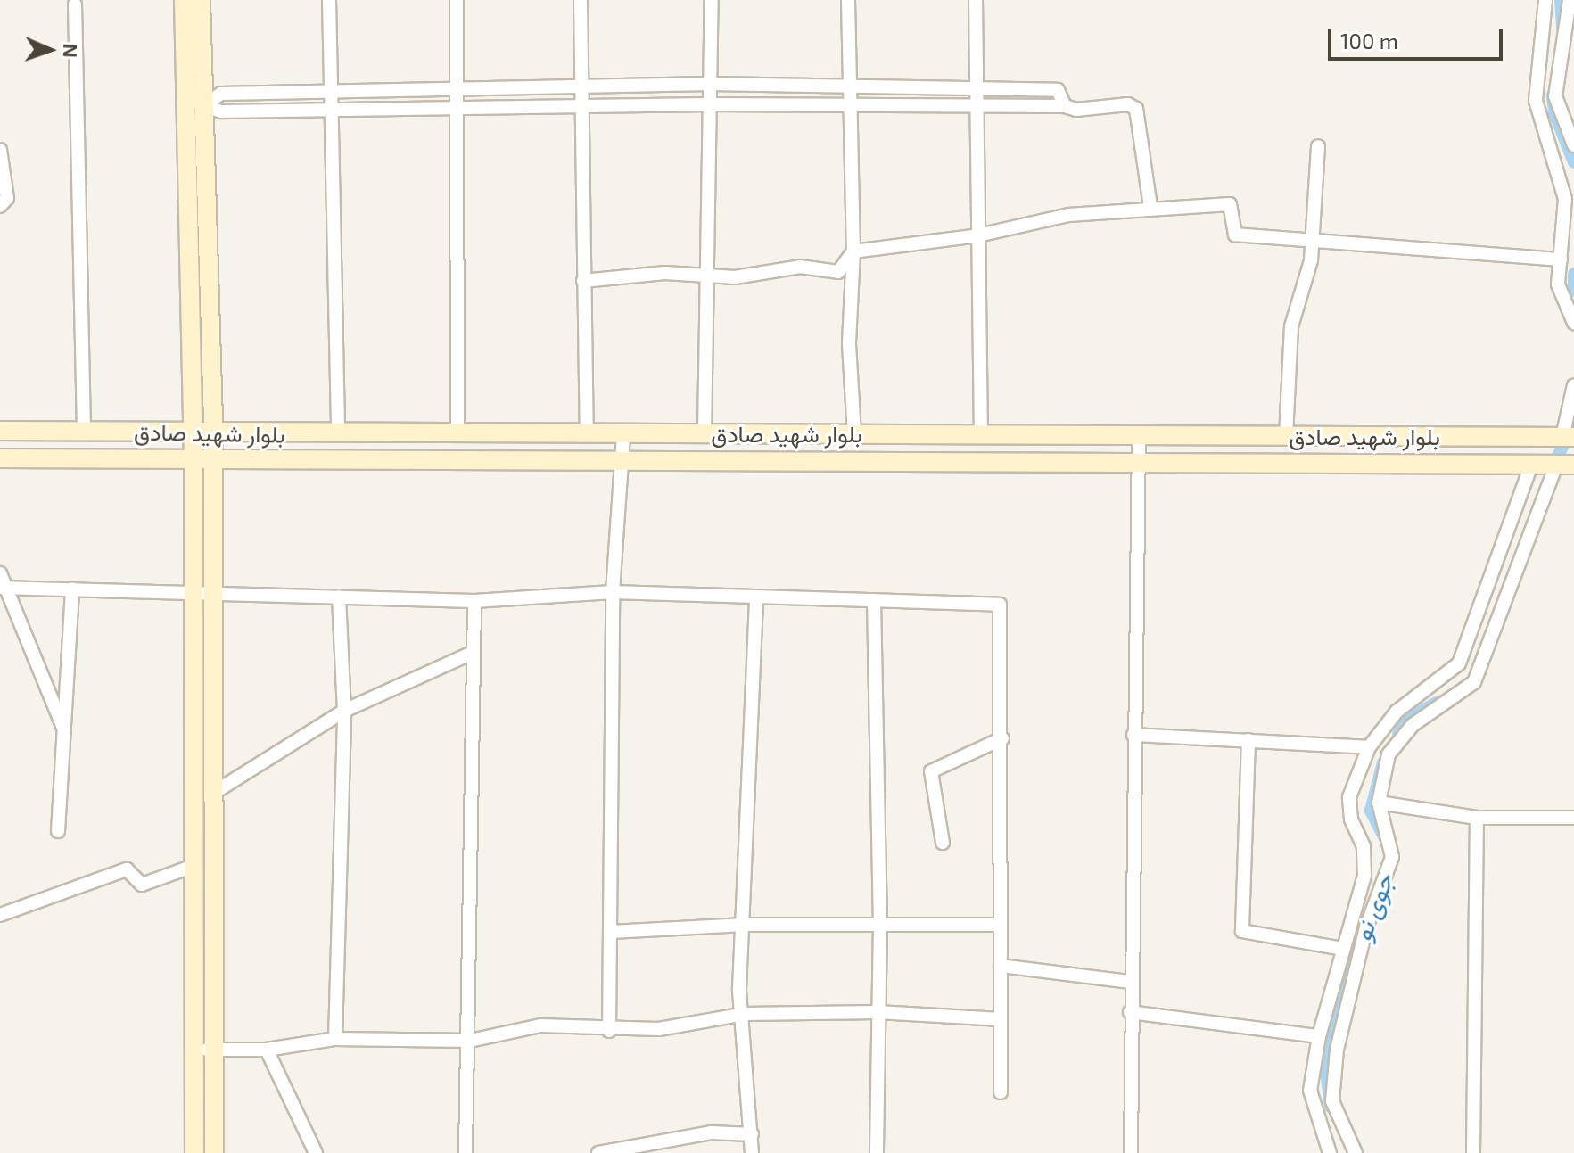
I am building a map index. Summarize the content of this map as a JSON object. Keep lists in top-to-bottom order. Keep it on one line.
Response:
{"streets":{"main road":["بلوار شهید صادق"]},"water":["جوی نو"],"scale_bar":"100 m","north":"right"}
